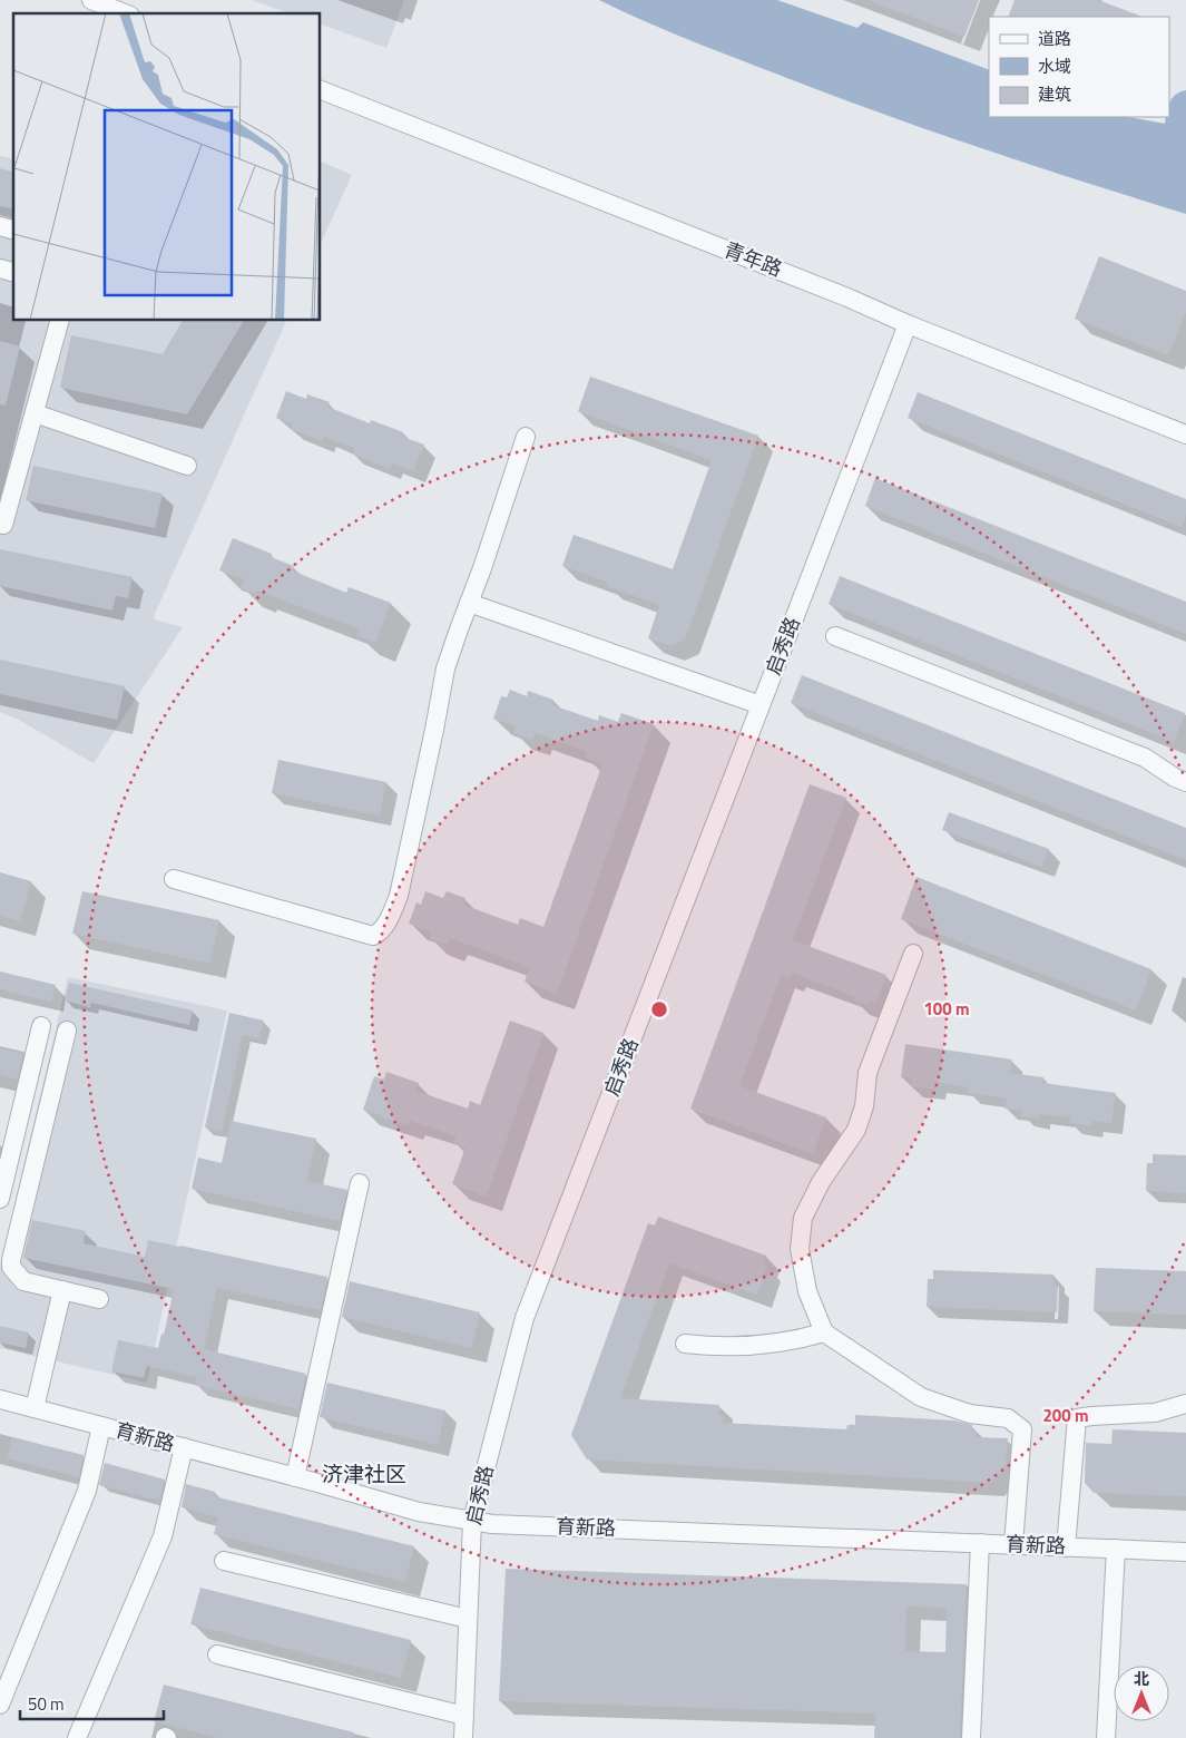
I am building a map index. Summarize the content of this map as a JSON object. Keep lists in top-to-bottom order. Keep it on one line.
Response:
{"streets":{"street":["青年路","启秀路","育新路"]},"crossings":[["青年路","启秀路"],["启秀路","育新路"]],"districts":["济津社区"],"legend":["道路","水域","建筑"],"scale_bar":"50 m","north":"top","rings":["100 m","200 m"]}
